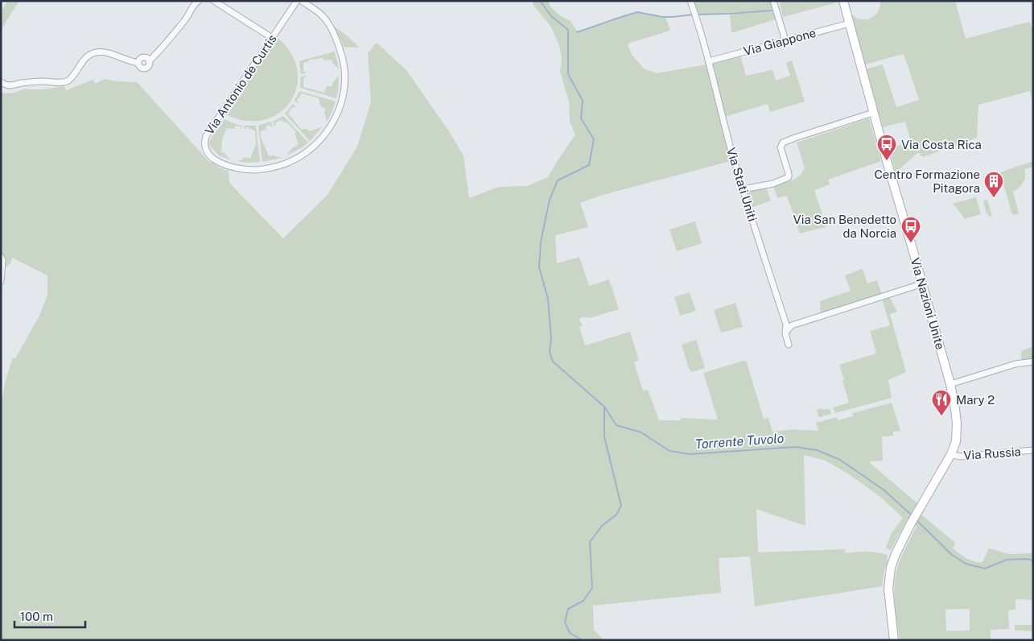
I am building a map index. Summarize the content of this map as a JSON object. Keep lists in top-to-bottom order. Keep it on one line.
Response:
{"streets":{"street":["Via Giappone","Via Antonio de Curtis","Via Stati Uniti","Via Nazioni Unite","Via Russia"]},"crossings":[["Via Giappone","Via Stati Uniti"],["Via Giappone","Via Nazioni Unite"],["Via Nazioni Unite","Via Russia"]],"water":["Torrente Tuvolo"],"places":{"bus stop":["Via Costa Rica","Via San Benedetto da Norcia"],"building":["Centro Formazione Pitagora"],"restaurant":["Mary 2"]},"scale_bar":"100 m"}
